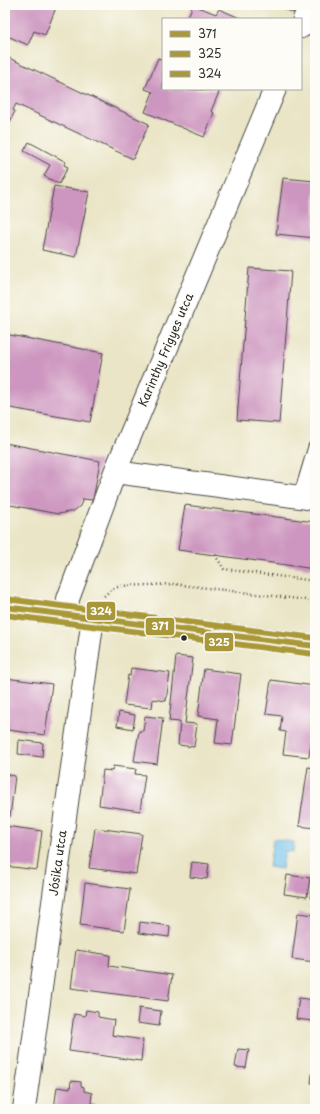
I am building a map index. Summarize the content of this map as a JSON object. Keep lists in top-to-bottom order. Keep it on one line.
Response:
{"streets":{"street":["Karinthy Frigyes utca","Jósika utca"]},"lines":["transit line 324","transit line 371","transit line 325"],"legend":["371","325","324"]}
